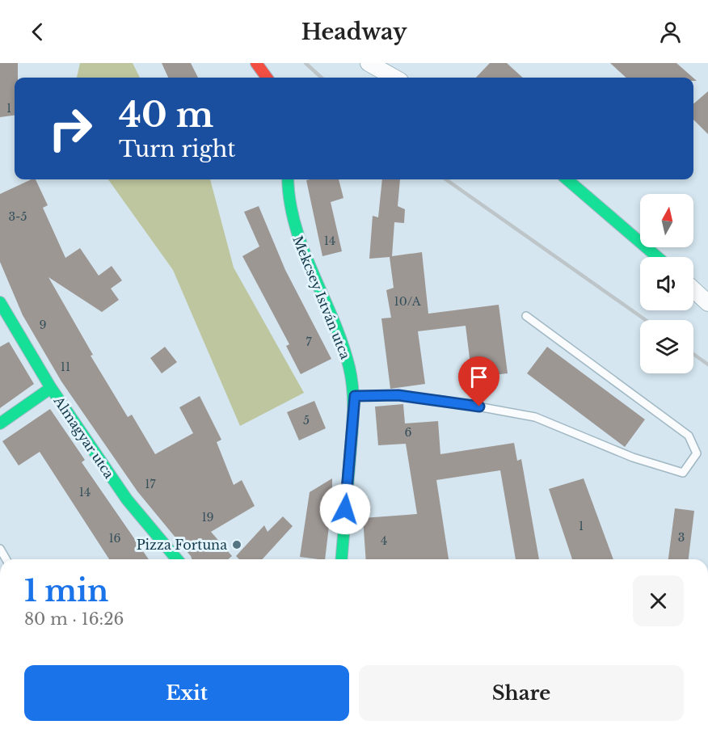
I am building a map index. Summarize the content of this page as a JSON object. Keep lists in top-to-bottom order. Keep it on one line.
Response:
{"streets":{"street":["Mekcsey István utca","Almagyar utca"]},"places":["Pizza Fortuna"],"house_numbers":["1","3-5","14","10/A","9","7","11","5","6","17","14","19","1","3","16","4"],"north":"top","page":{"header":"Headway","turn":["40 m","Turn right"],"heading":["1 min","80 m · 16:26"],"buttons":["Exit","Share"]}}
